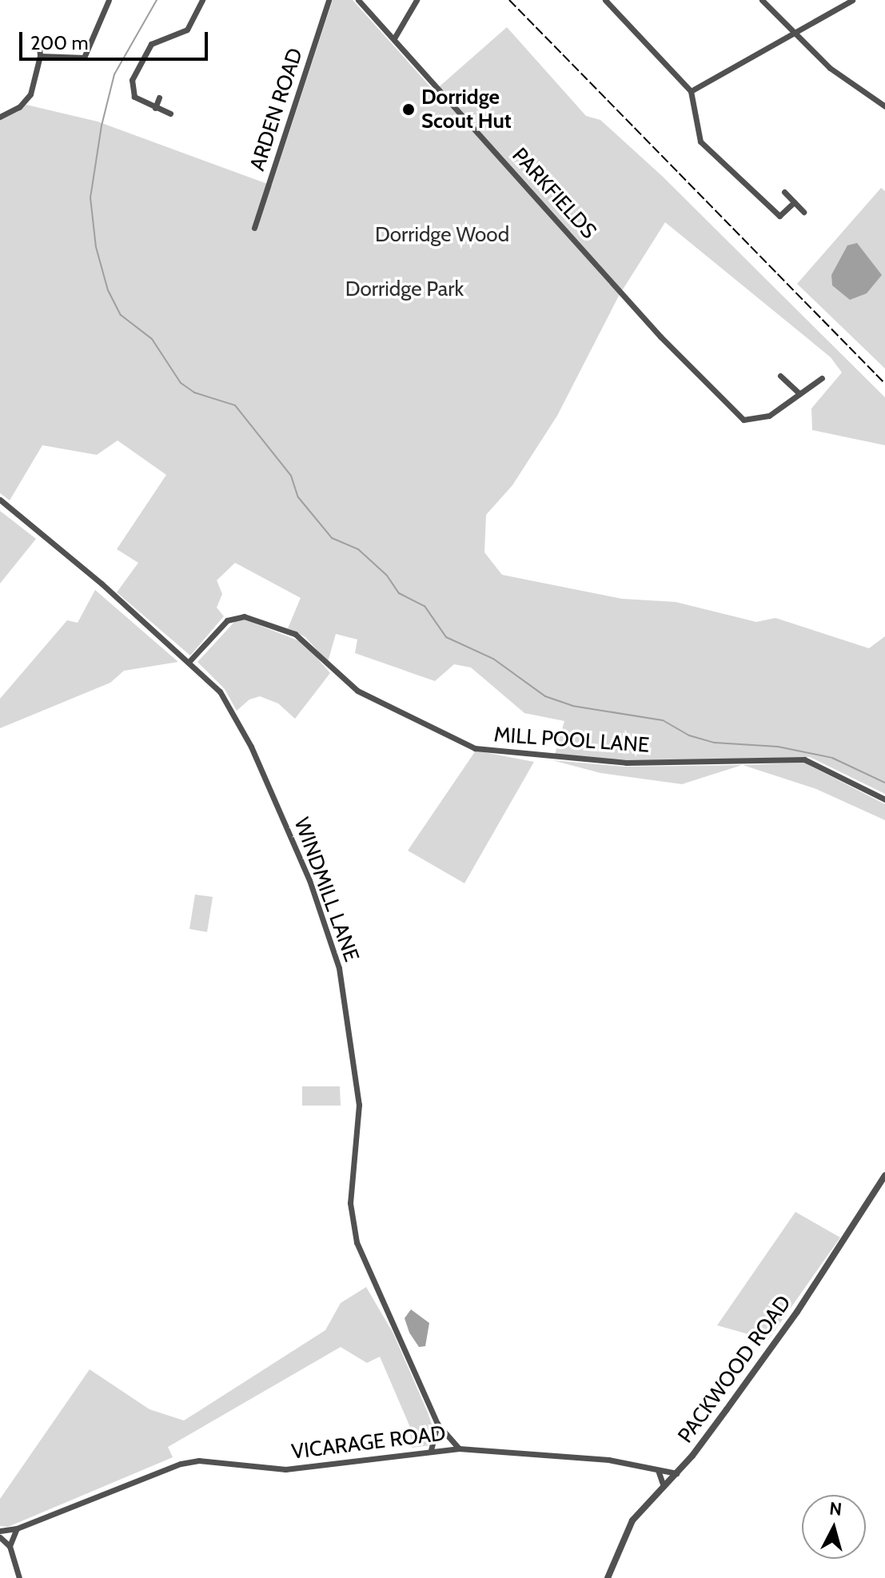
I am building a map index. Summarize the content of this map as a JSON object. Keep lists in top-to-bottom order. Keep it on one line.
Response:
{"streets":{"street":["ARDEN ROAD","PARKFIELDS","MILL POOL LANE","WINDMILL LANE","PACKWOOD ROAD","VICARAGE ROAD"]},"crossings":[["MILL POOL LANE","WINDMILL LANE"],["WINDMILL LANE","VICARAGE ROAD"],["PACKWOOD ROAD","VICARAGE ROAD"]],"parks":["Dorridge Wood","Dorridge Park"],"places":["Dorridge Scout Hut"],"scale_bar":"200 m","north":"top"}
